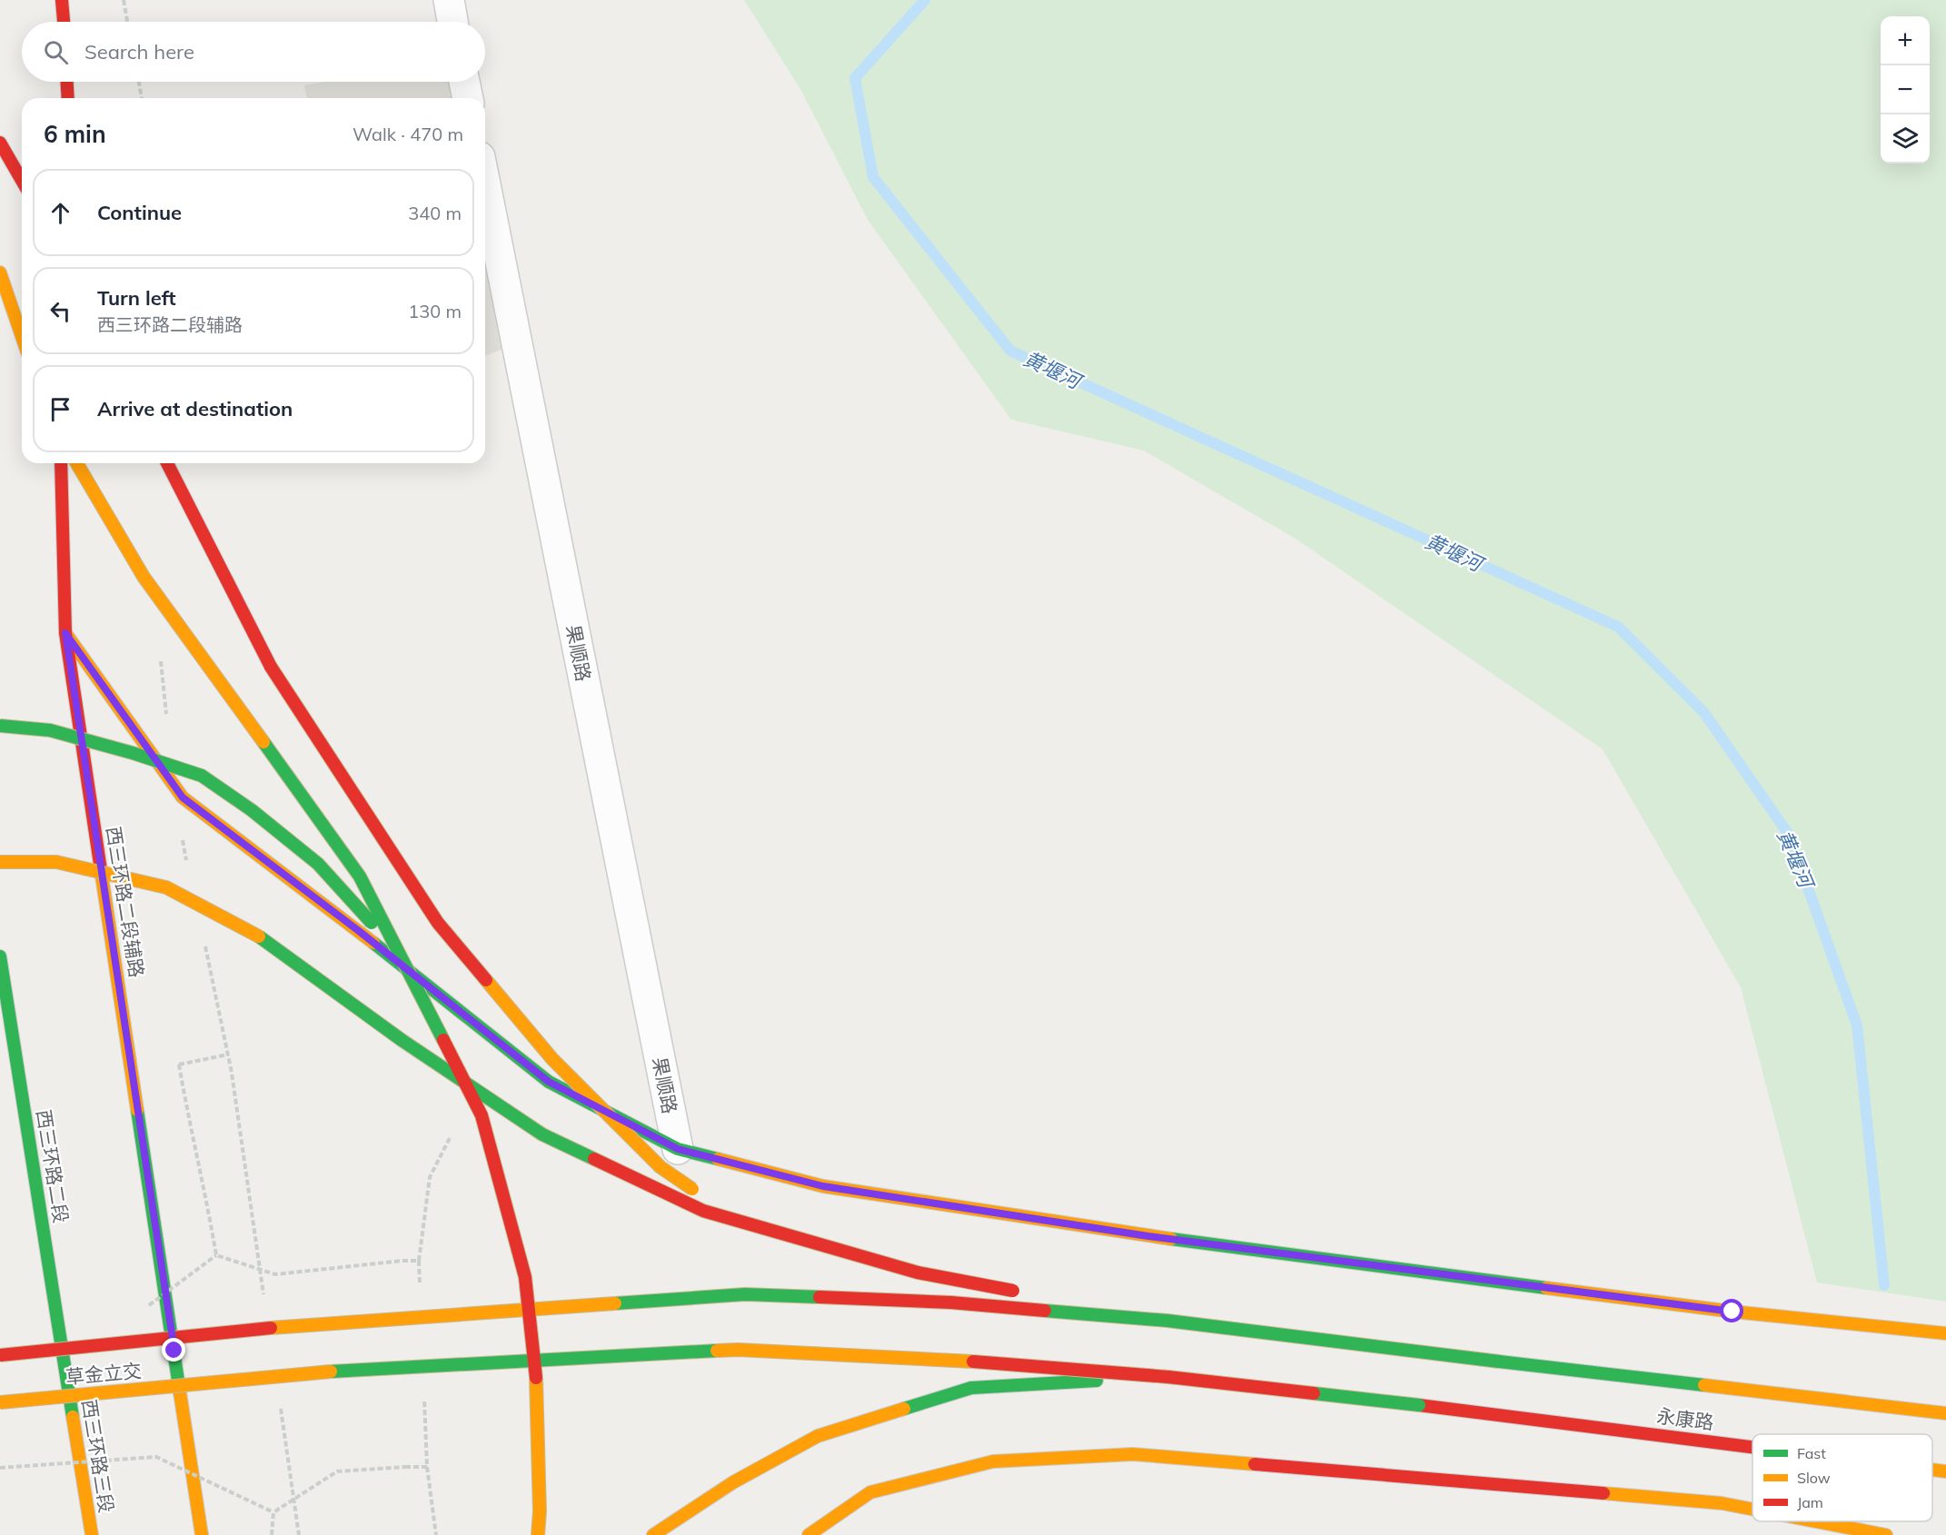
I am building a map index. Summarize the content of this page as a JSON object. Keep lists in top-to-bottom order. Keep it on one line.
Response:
{"streets":{"main road":["西三环路二段辅路","西三环路二段","草金立交","永康路","西三环路三段"],"street":["果顺路"]},"crossings":[["西三环路二段","西三环路三段"],["草金立交","永康路"]],"water":["黄堰河"],"legend":["Fast","Slow","Jam"],"page":{"map_buttons":["+","−"],"search":"Search here","heading":["6 min","Walk · 470 m"],"list":[["Continue","340 m"],["Turn left","西三环路二段辅路","130 m"],"Arrive at destination"]}}
